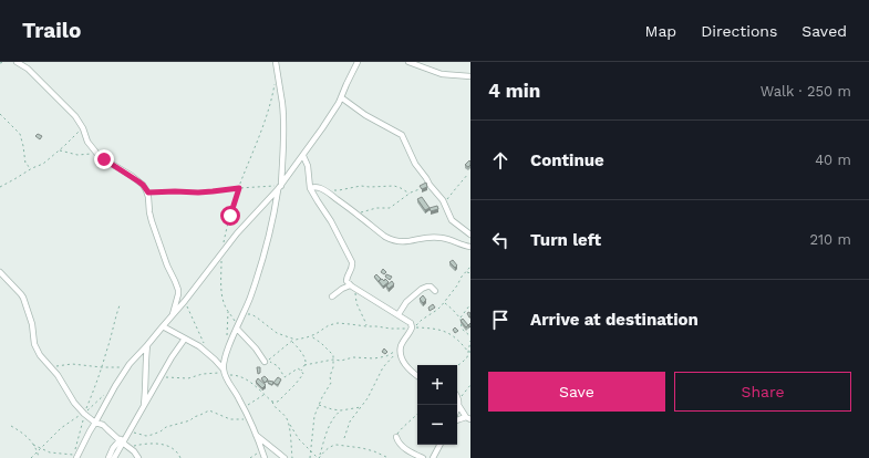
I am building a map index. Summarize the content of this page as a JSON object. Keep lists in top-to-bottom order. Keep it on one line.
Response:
{"page":{"header":"Trailo","nav":["Map","Directions","Saved"],"heading":["4 min","Walk · 250 m"],"list":[["Continue","40 m"],["Turn left","210 m"],"Arrive at destination"],"buttons":["Save","Share"],"map_buttons":["+","−"]}}
